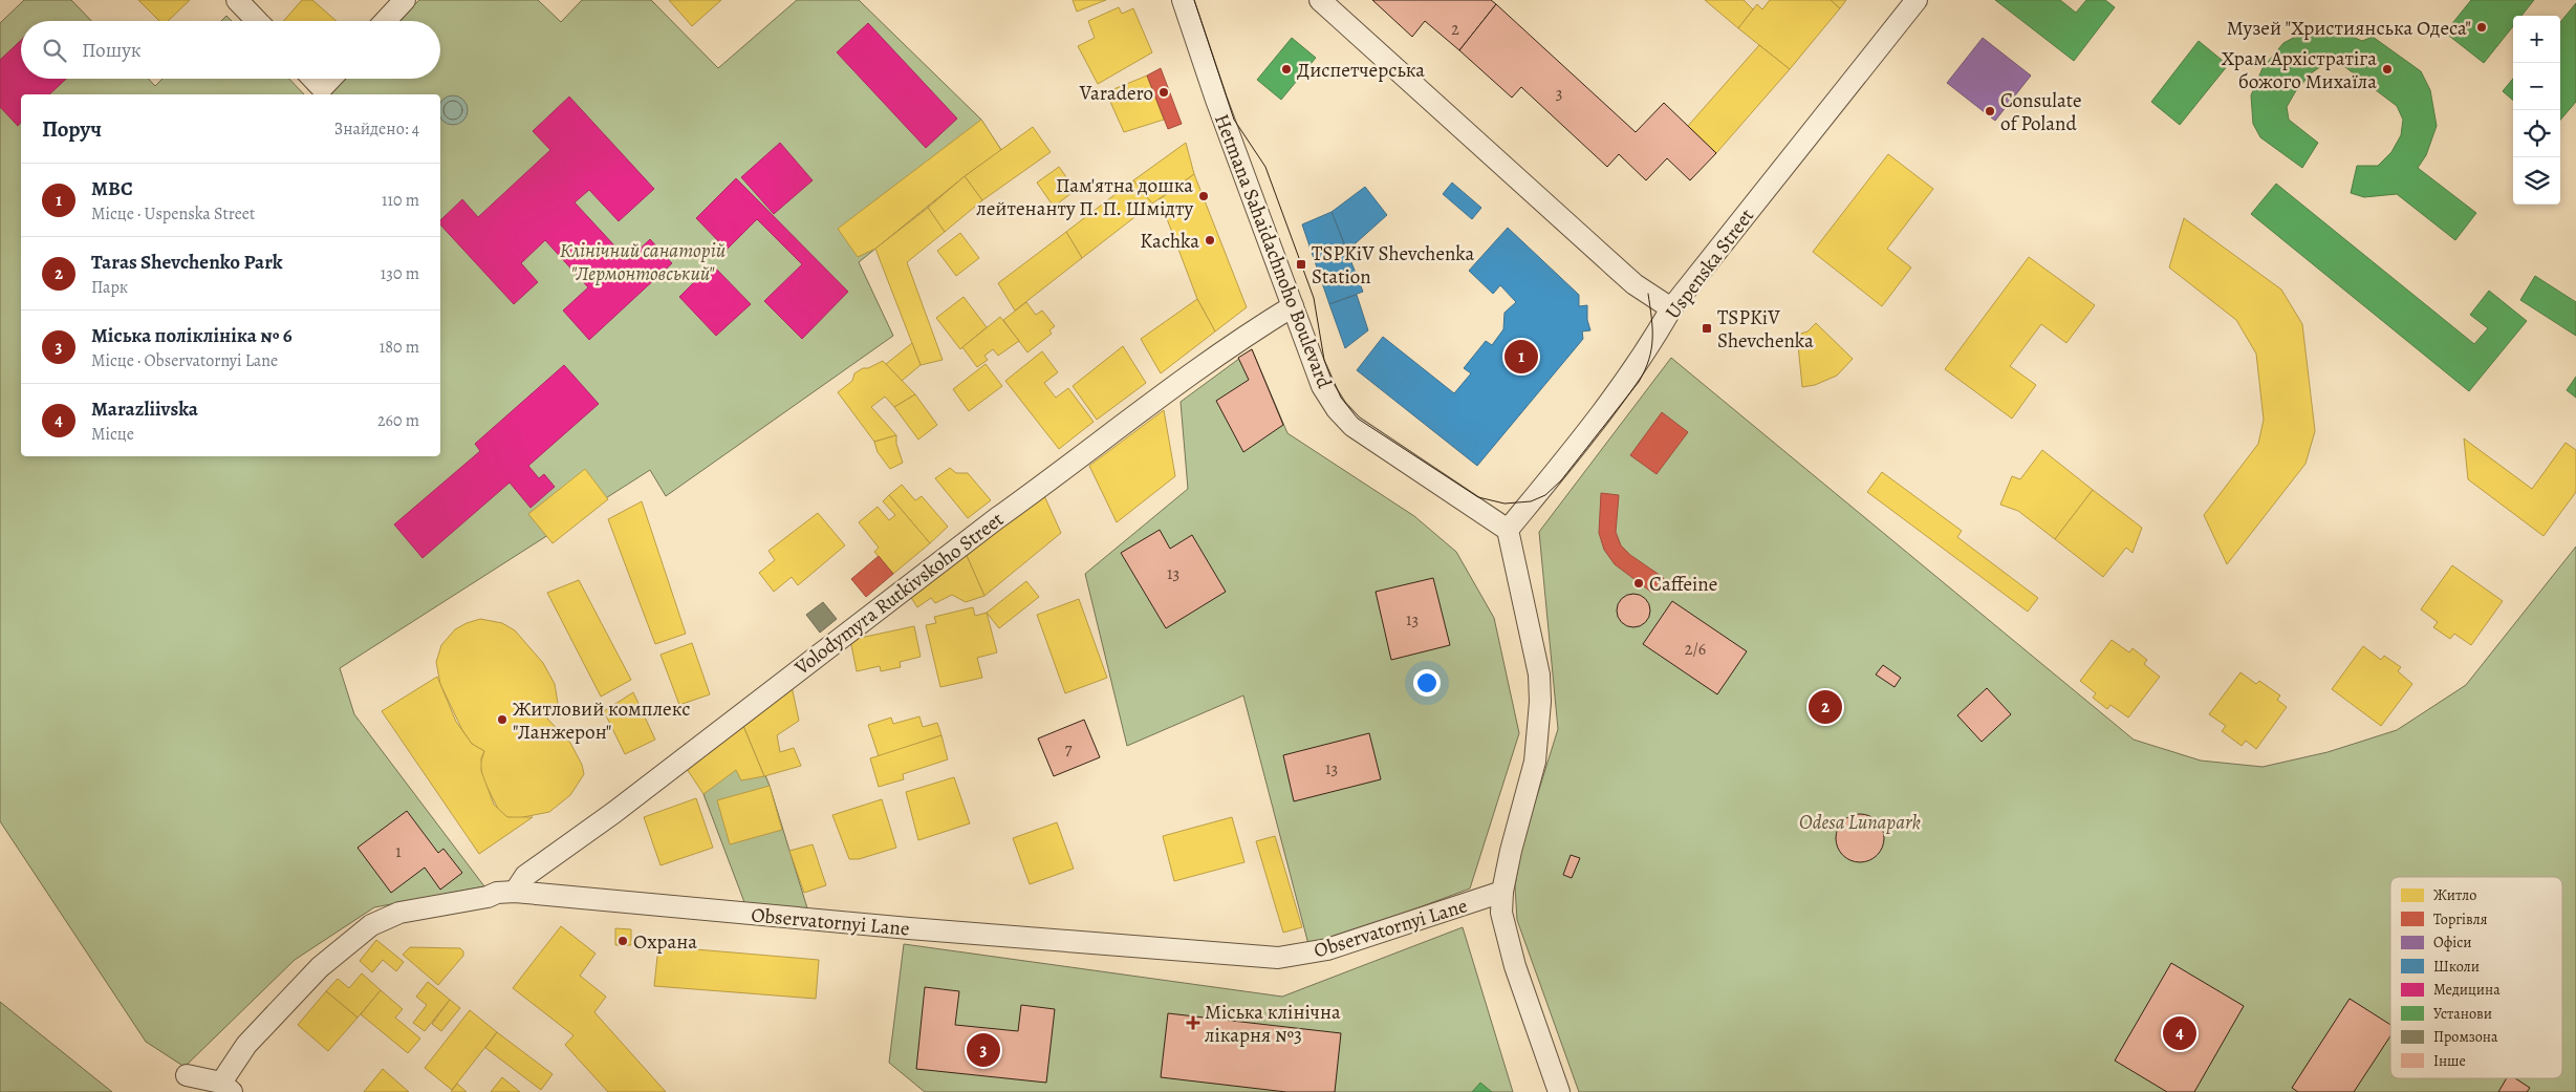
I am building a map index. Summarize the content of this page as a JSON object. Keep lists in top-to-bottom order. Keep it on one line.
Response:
{"streets":{"street":["Hetmana Sahaidachnoho Boulevard","Uspenska Street","Volodymyra Rutkivskoho Street","Observatornyi Lane"]},"crossings":[["Hetmana Sahaidachnoho Boulevard","Uspenska Street"],["Hetmana Sahaidachnoho Boulevard","Volodymyra Rutkivskoho Street"],["Volodymyra Rutkivskoho Street","Observatornyi Lane"]],"parks":["Клінічний санаторій \"Лермонтовський\"","Odesa Lunapark"],"places":{"other":["Музей \"Християнська Одеса\"","Диспетчерська","Храм Архістратіга божого Михаїла","Varadero","Consulate of Poland","Пам'ятна дошка лейтенанту П. П. Шмідту","Kachka","Caffeine","Житловий комплекс \"Ланжерон\"","Охрана"],"transit":["TSPKiV Shevchenka Station","TSPKiV Shevchenka"],"health":["Міська клінічна лікарня №3"]},"house_numbers":["2","3","13","13","2/6","7","13","1"],"legend":["Житло","Торгівля","Офіси","Школи","Медицина","Установи","Промзона","Інше"],"page":{"map_buttons":["+","−"],"search":"Пошук","heading":["Поруч","Знайдено: 4"],"list":[{"mark":"1","name":"МВС","note":"Місце · Uspenska Street","value":"110 m"},{"mark":"2","name":"Taras Shevchenko Park","note":"Парк","value":"130 m"},{"mark":"3","name":"Міська поліклініка № 6","note":"Місце · Observatornyi Lane","value":"180 m"},{"mark":"4","name":"Marazliivska","note":"Місце","value":"260 m"}],"pins":["1","2","4","3"]}}
